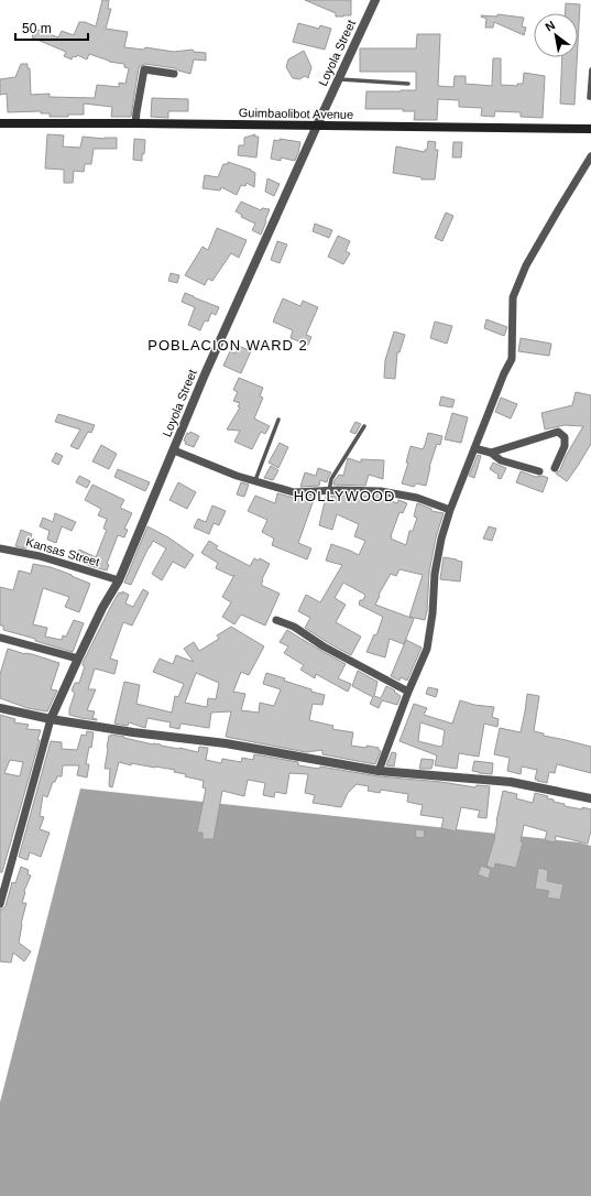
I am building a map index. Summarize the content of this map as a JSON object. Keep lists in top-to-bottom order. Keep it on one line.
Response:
{"streets":{"main road":["Guimbaolibot Avenue"],"street":["Loyola Street","Kansas Street"]},"crossings":[["Loyola Street","Guimbaolibot Avenue"],["Loyola Street","Kansas Street"]],"districts":["POBLACION WARD 2","HOLLYWOOD"],"scale_bar":"50 m","north":"top left"}
